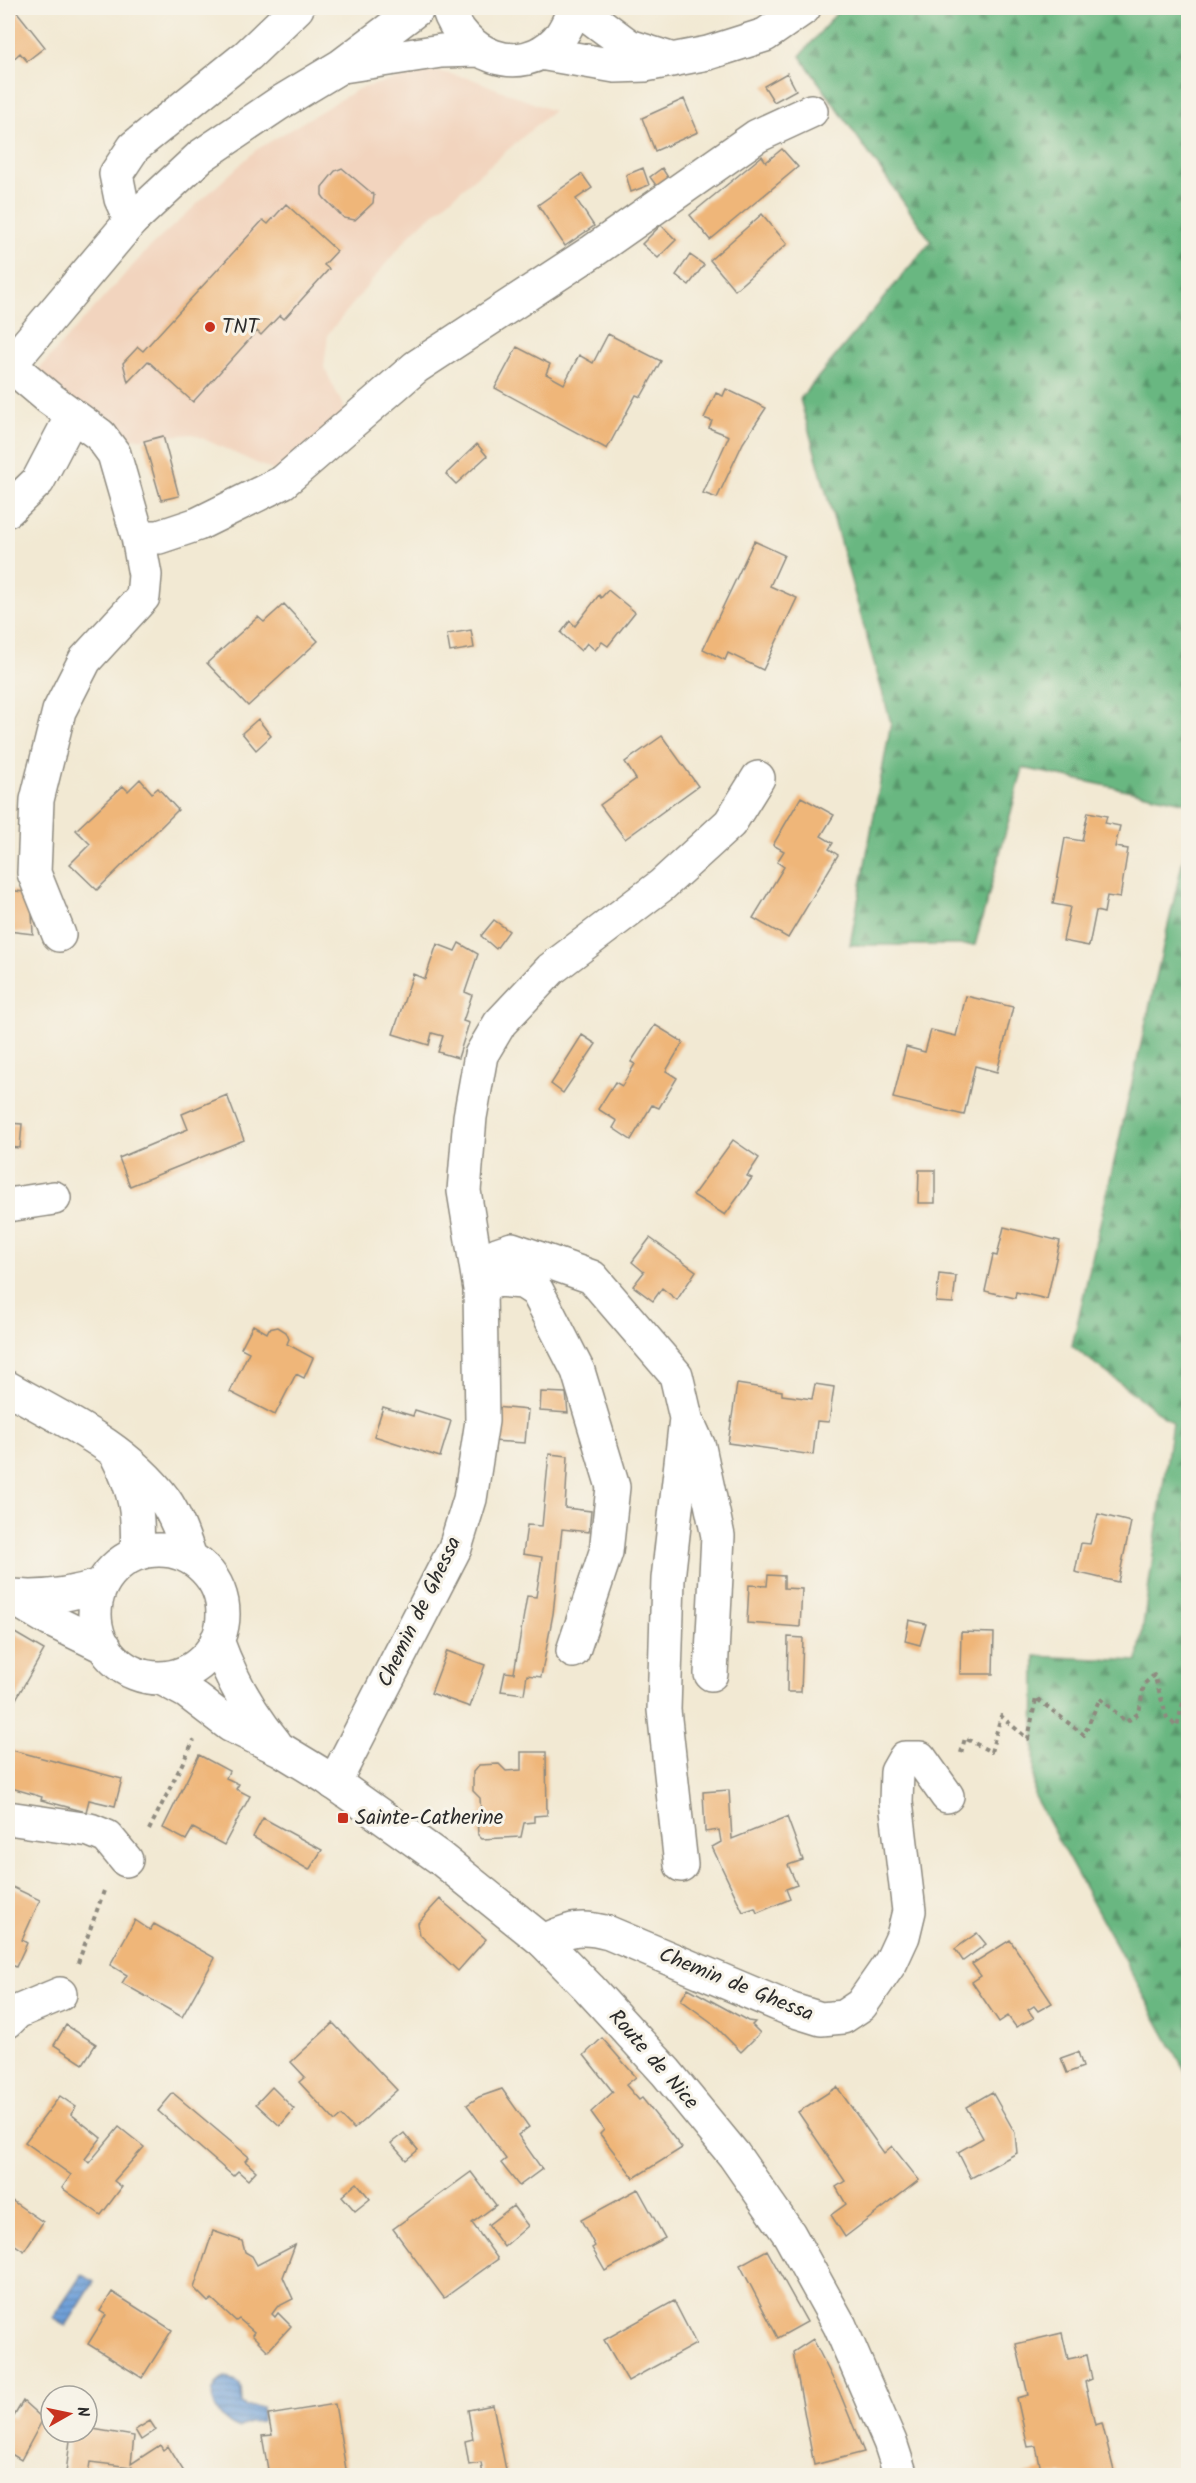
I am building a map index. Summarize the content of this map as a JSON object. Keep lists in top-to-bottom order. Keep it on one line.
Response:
{"streets":{"main road":["Chemin de Ghessa","Route de Nice"]},"crossings":[["Chemin de Ghessa","Route de Nice"]],"places":{"other":["TNT"],"transit":["Sainte-Catherine"]},"north":"right"}
